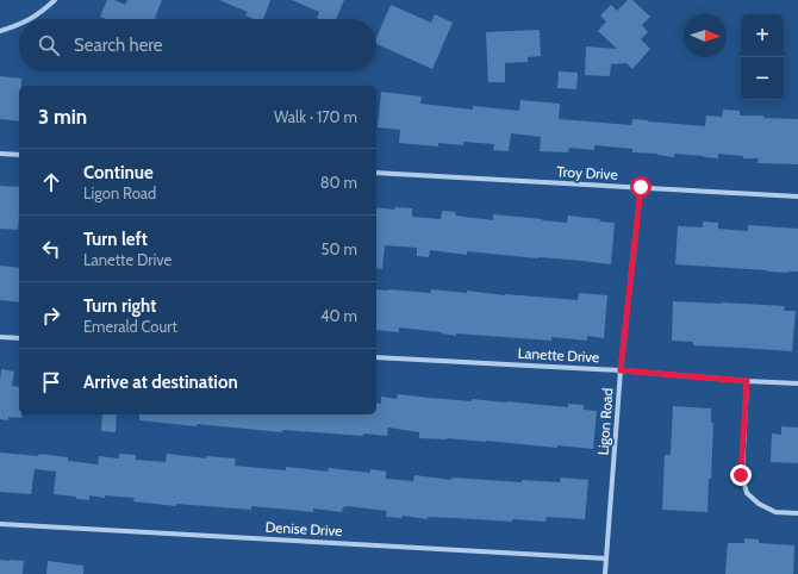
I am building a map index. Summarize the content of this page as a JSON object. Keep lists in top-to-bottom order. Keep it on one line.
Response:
{"streets":{"street":["Troy Drive","Lanette Drive","Ligon Road","Denise Drive"]},"crossings":[["Troy Drive","Ligon Road"],["Lanette Drive","Ligon Road"],["Ligon Road","Denise Drive"]],"north":"right","page":{"map_buttons":["+","−"],"search":"Search here","heading":["3 min","Walk · 170 m"],"list":[["Continue","Ligon Road","80 m"],["Turn left","Lanette Drive","50 m"],["Turn right","Emerald Court","40 m"],"Arrive at destination"]}}
